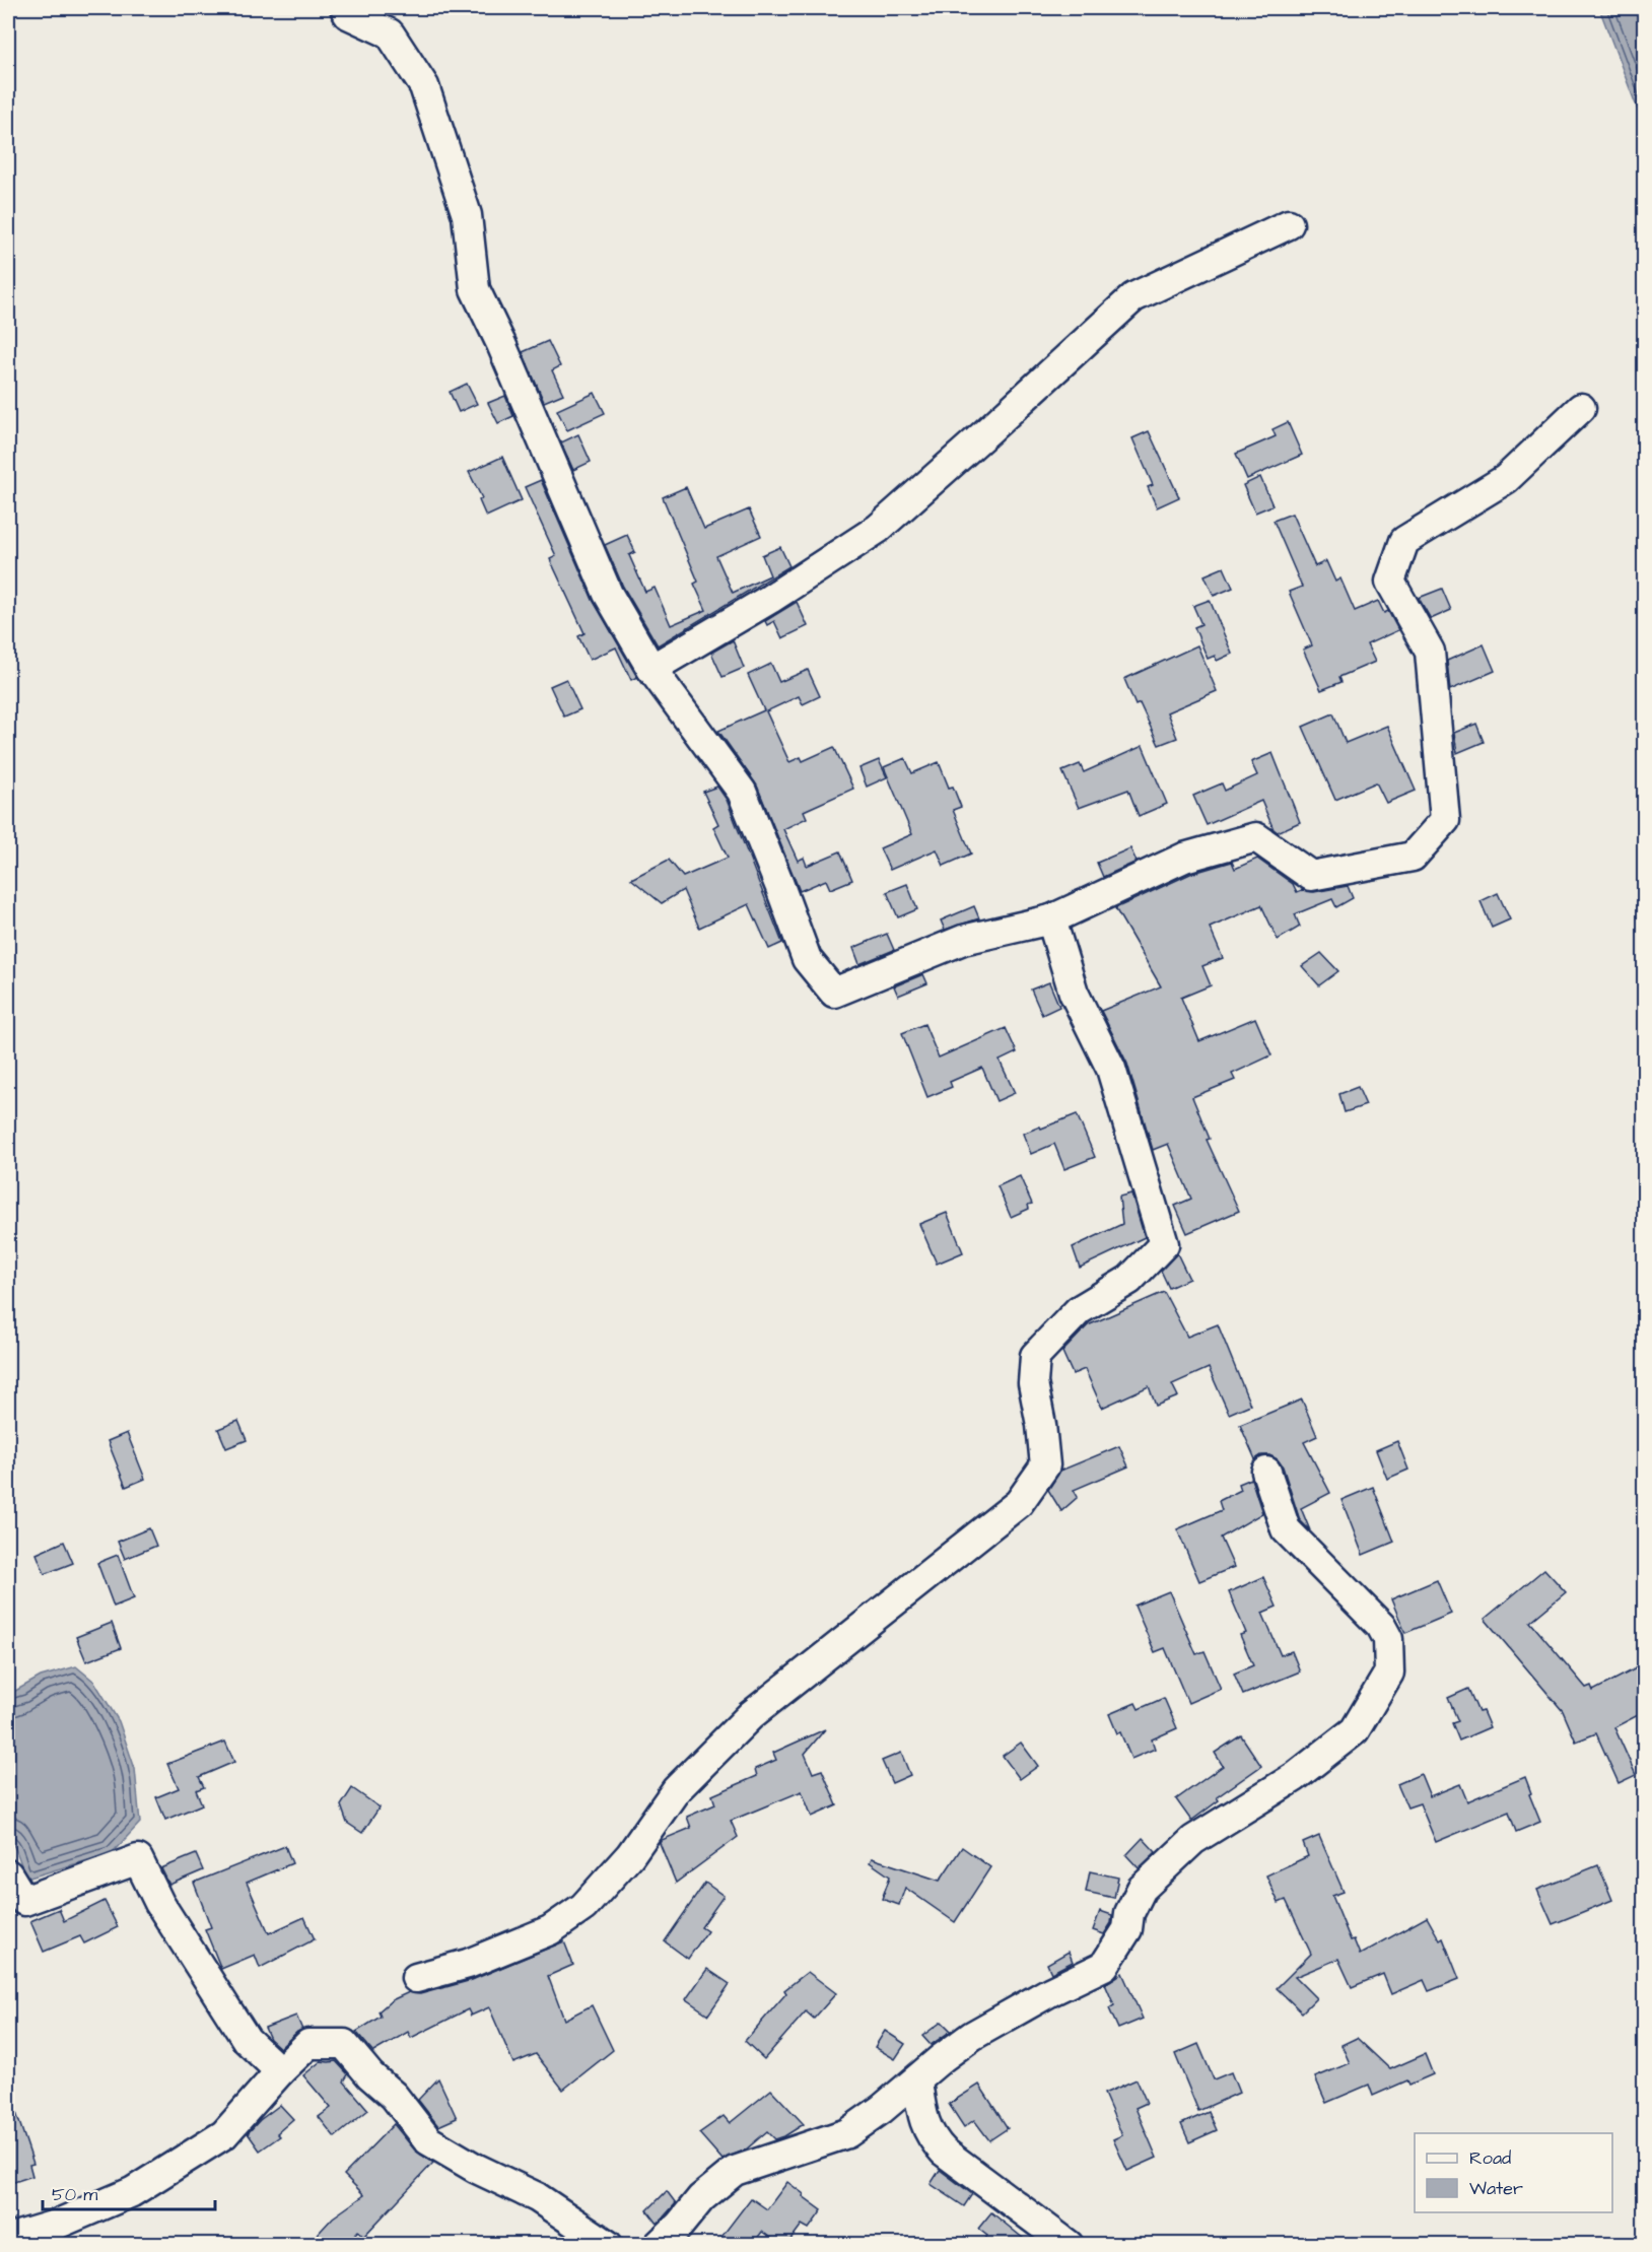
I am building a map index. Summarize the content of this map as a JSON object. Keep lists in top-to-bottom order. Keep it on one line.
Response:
{"legend":["Road","Water"],"scale_bar":"50 m"}
